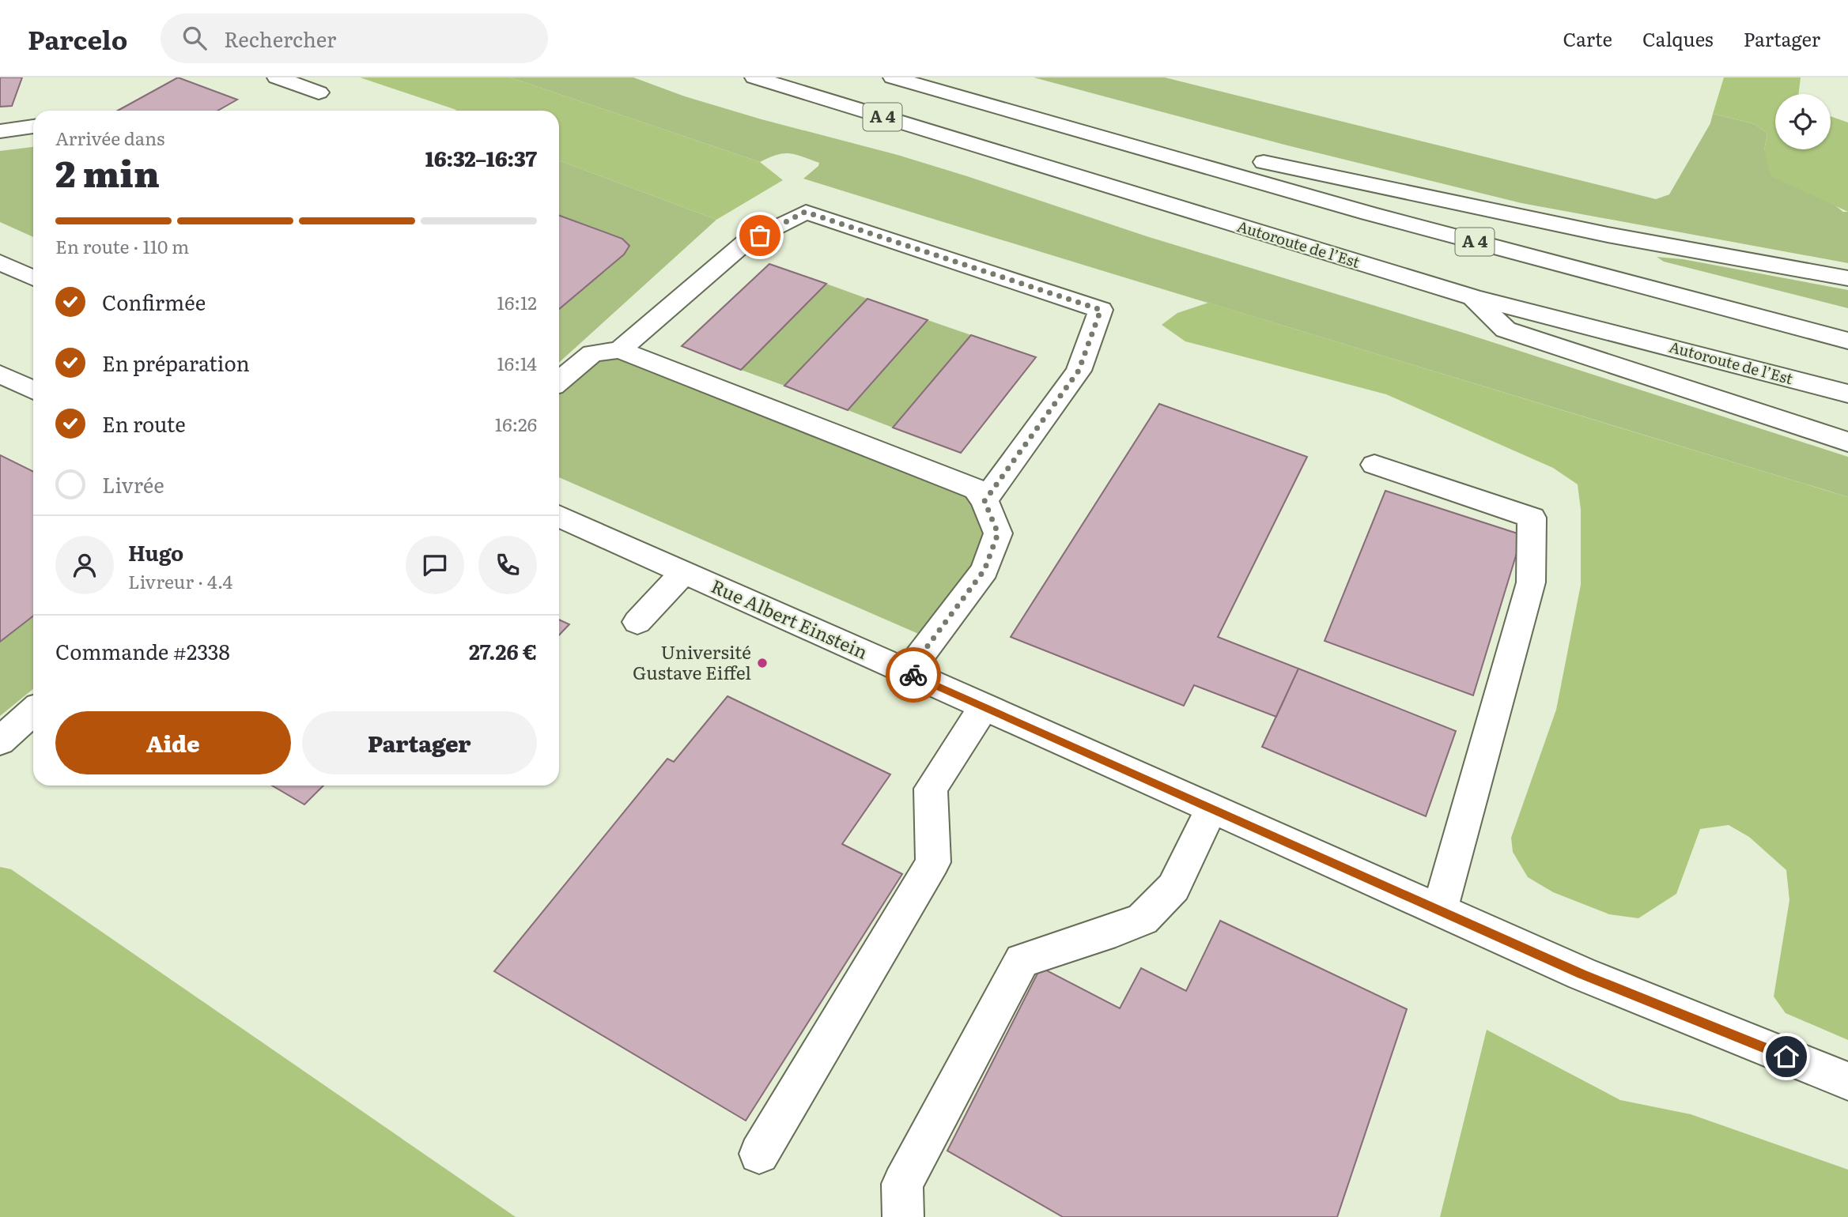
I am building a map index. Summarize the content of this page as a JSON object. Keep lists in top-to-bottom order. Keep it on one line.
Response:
{"streets":{"main road":["A 4","Autoroute de l’Est","Rue Albert Einstein"]},"places":["Université Gustave Eiffel"],"page":{"header":"Parcelo","search":"Rechercher","nav":["Carte","Calques","Partager"],"heading":["2 min","Arrivée dans","16:32–16:37"],"panel":["Hugo","Livreur · 4.4","Commande #2338","27.26 €"],"bar":"En route · 110 m","list":[["Confirmée","16:12"],["En préparation","16:14"],["En route","16:26"],"Livrée"],"buttons":["Aide","Partager"]}}
